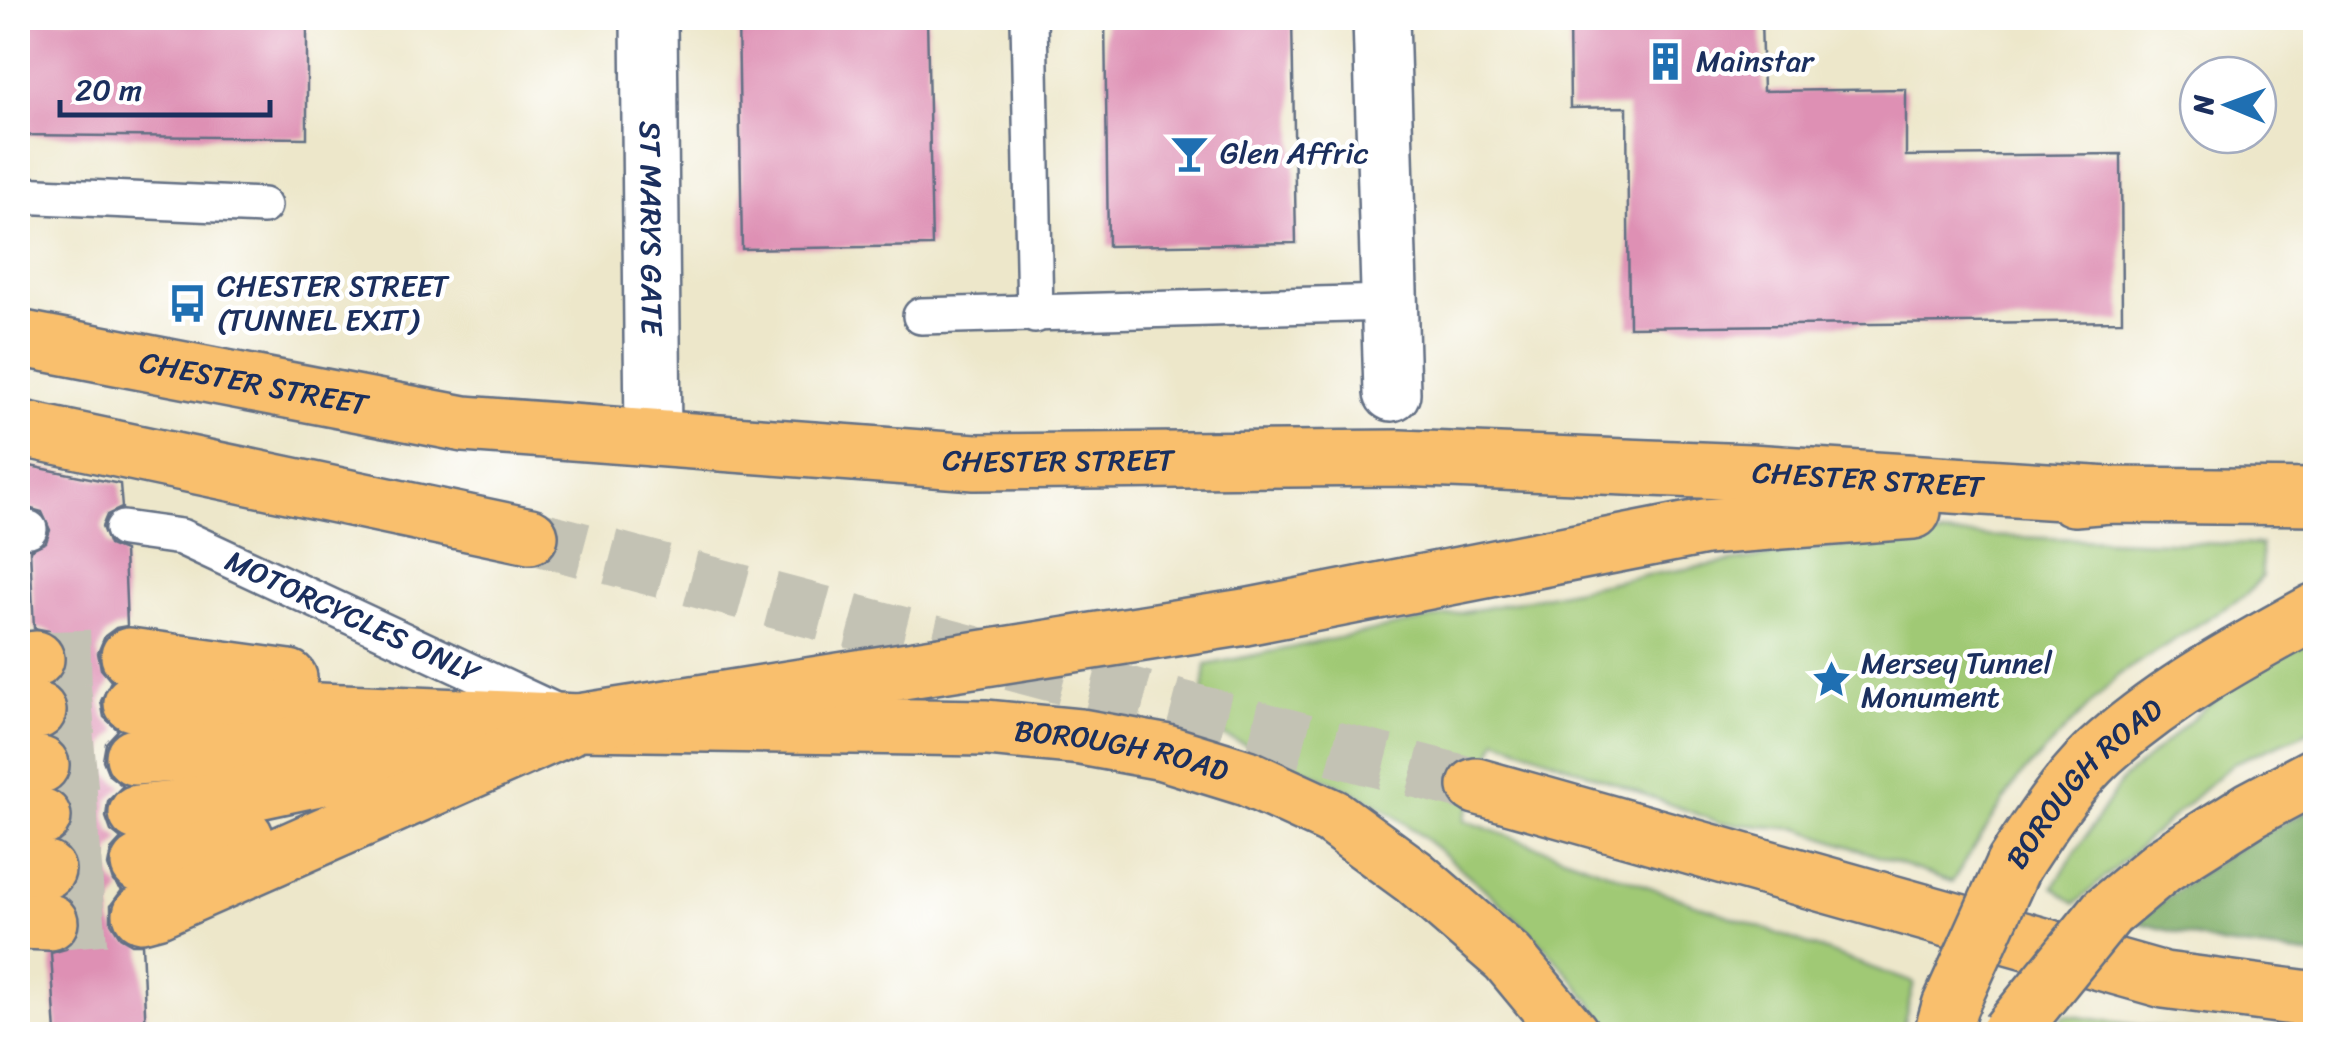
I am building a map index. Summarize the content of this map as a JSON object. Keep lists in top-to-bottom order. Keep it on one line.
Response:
{"streets":{"main road":["CHESTER STREET","BOROUGH ROAD"],"street":["ST MARYS GATE"],"lane":["MOTORCYCLES ONLY"]},"crossings":[["ST MARYS GATE","CHESTER STREET"],["MOTORCYCLES ONLY","BOROUGH ROAD"]],"places":{"building":["Mainstar"],"bar":["Glen Affric"],"bus stop":["CHESTER STREET (TUNNEL EXIT)"],"place":["Mersey Tunnel Monument"]},"scale_bar":"20 m","north":"left"}
